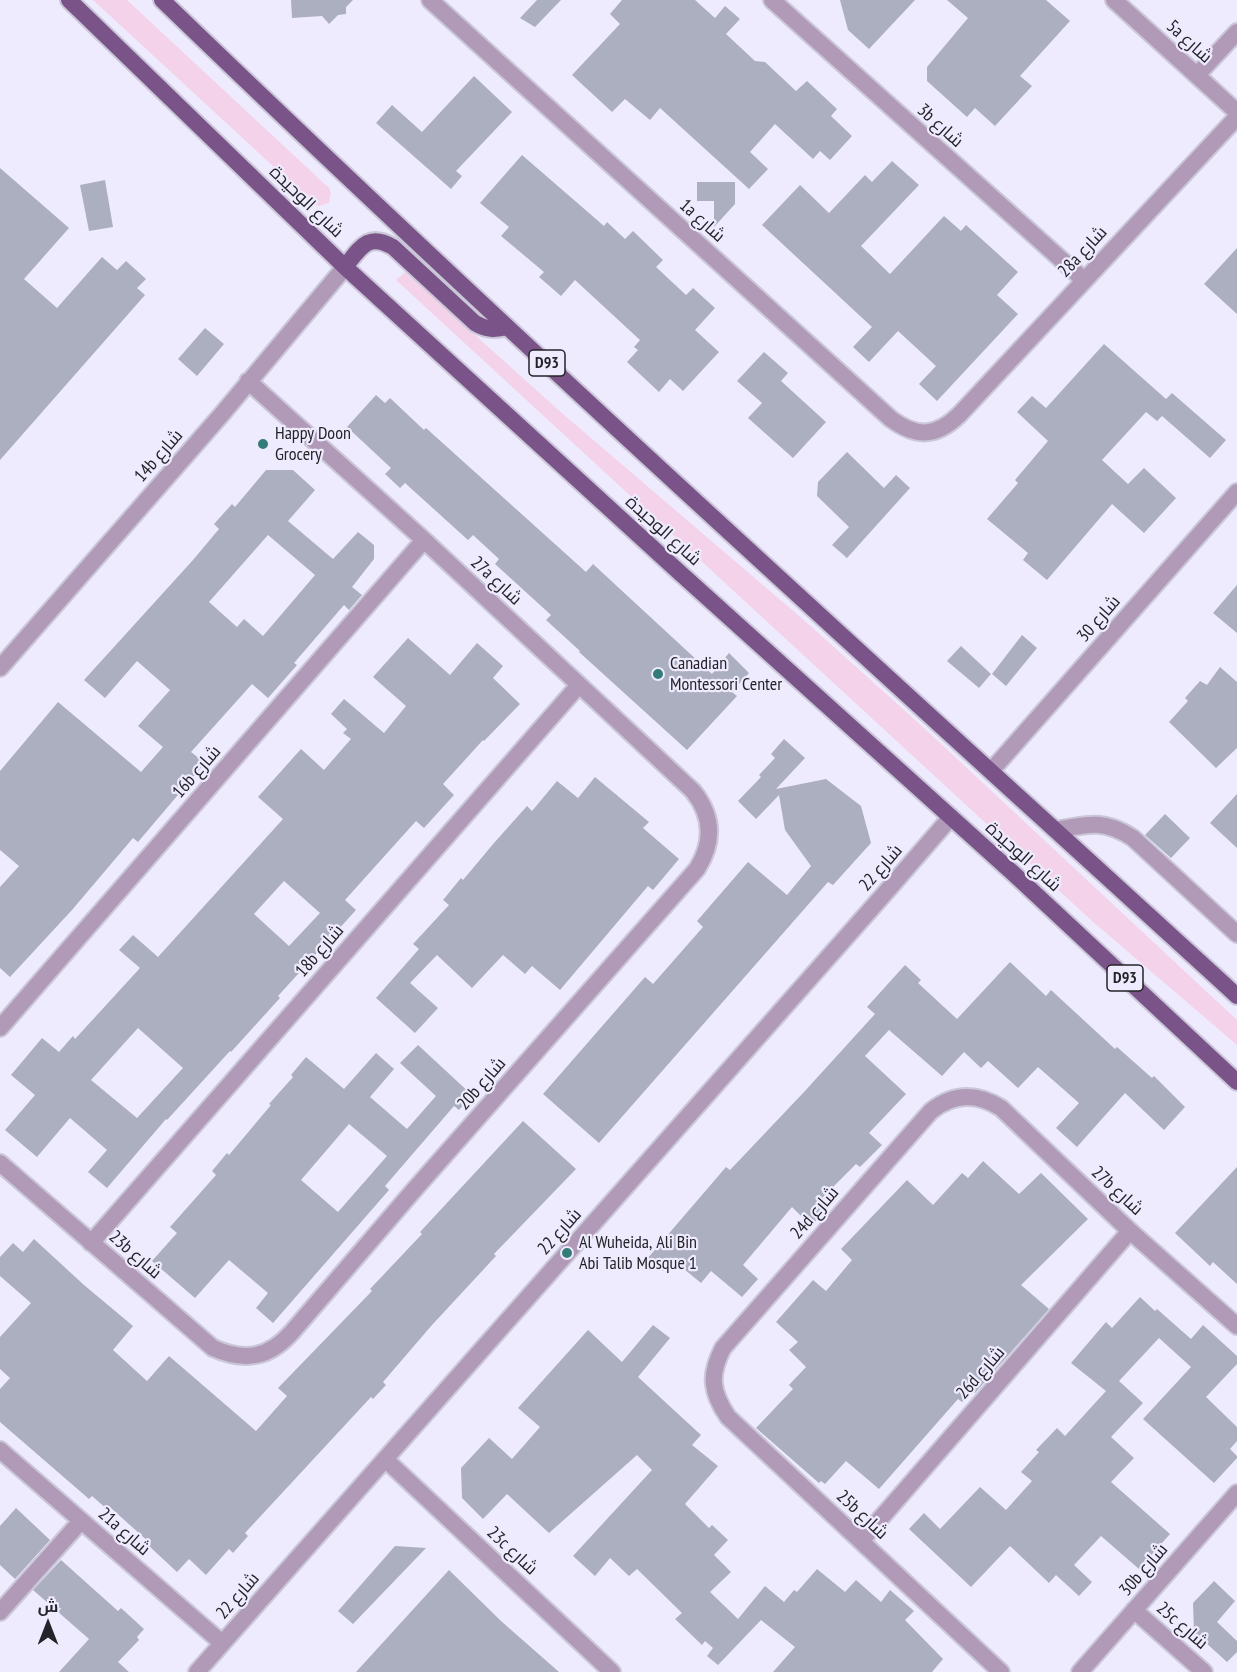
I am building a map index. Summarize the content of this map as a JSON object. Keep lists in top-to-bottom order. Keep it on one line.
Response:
{"streets":{"main road":["شارع الوحيدة","D93"],"street":["5a شارع","3b شارع","1a شارع","28a شارع","14b شارع","27a شارع","شارع 30","16b شارع","شارع 22","18b شارع","20b شارع","27b شارع","24d شارع","23b شارع","26d شارع","25b شارع","21a شارع","23c شارع","30b شارع","25c شارع"]},"crossings":[["3b شارع","28a شارع"],["شارع الوحيدة","14b شارع"],["شارع الوحيدة","شارع 22"],["1a شارع","28a شارع"],["D93","شارع 30"],["14b شارع","27a شارع"],["27a شارع","16b شارع"],["27a شارع","18b شارع"],["27a شارع","20b شارع"],["شارع 22","21a شارع"],["شارع 22","23c شارع"],["18b شارع","23b شارع"],["20b شارع","23b شارع"],["27b شارع","24d شارع"],["27b شارع","26d شارع"],["24d شارع","25b شارع"],["26d شارع","25b شارع"],["30b شارع","25c شارع"]],"places":["Happy Doon Grocery","Canadian Montessori Center","Al Wuheida, Ali Bin Abi Talib Mosque 1"],"north":"top"}
